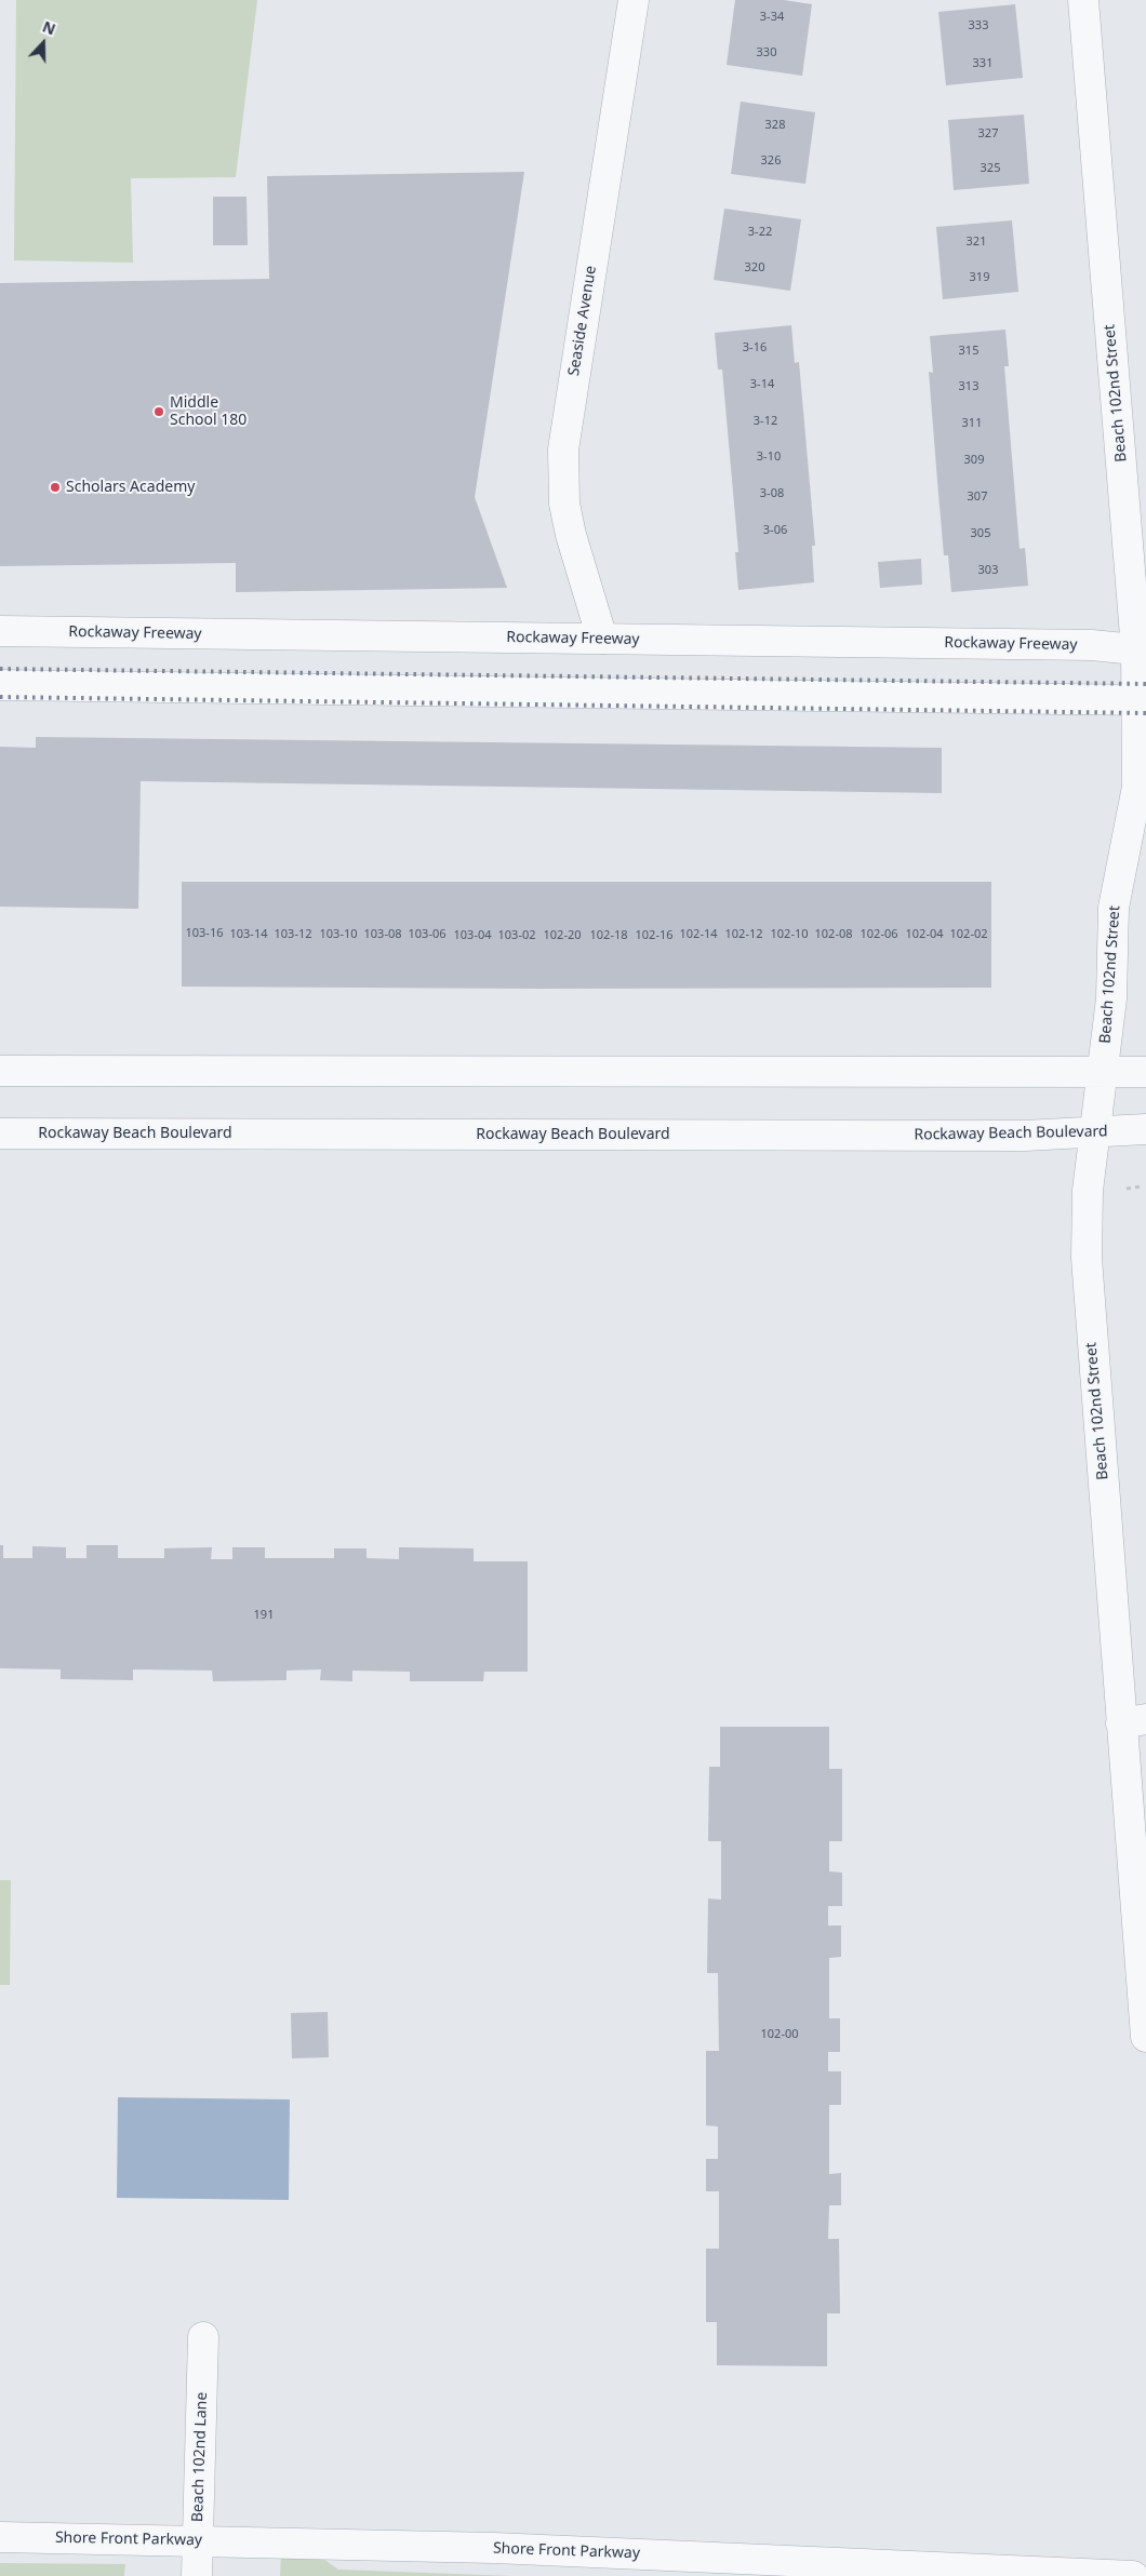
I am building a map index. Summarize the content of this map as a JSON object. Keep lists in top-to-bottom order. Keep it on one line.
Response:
{"streets":{"street":["Seaside Avenue","Beach 102nd Street","Rockaway Freeway","Rockaway Beach Boulevard","Beach 102nd Lane","Shore Front Parkway"]},"crossings":[["Seaside Avenue","Rockaway Freeway"],["Beach 102nd Street","Rockaway Freeway"],["Beach 102nd Street","Rockaway Beach Boulevard"],["Beach 102nd Lane","Shore Front Parkway"]],"places":["Middle School 180","Scholars Academy"],"house_numbers":["3-34","333","330","331","328","327","326","325","3-22","321","320","319","3-16","315","3-14","313","3-12","311","3-10","309","3-08","307","3-06","305","303","103-16","103-14","103-12","103-10","103-08","103-06","102-14","102-12","102-10","102-08","102-06","102-04","102-02","103-04","103-02","102-20","102-18","102-16","191","102-00"],"north":"top"}
